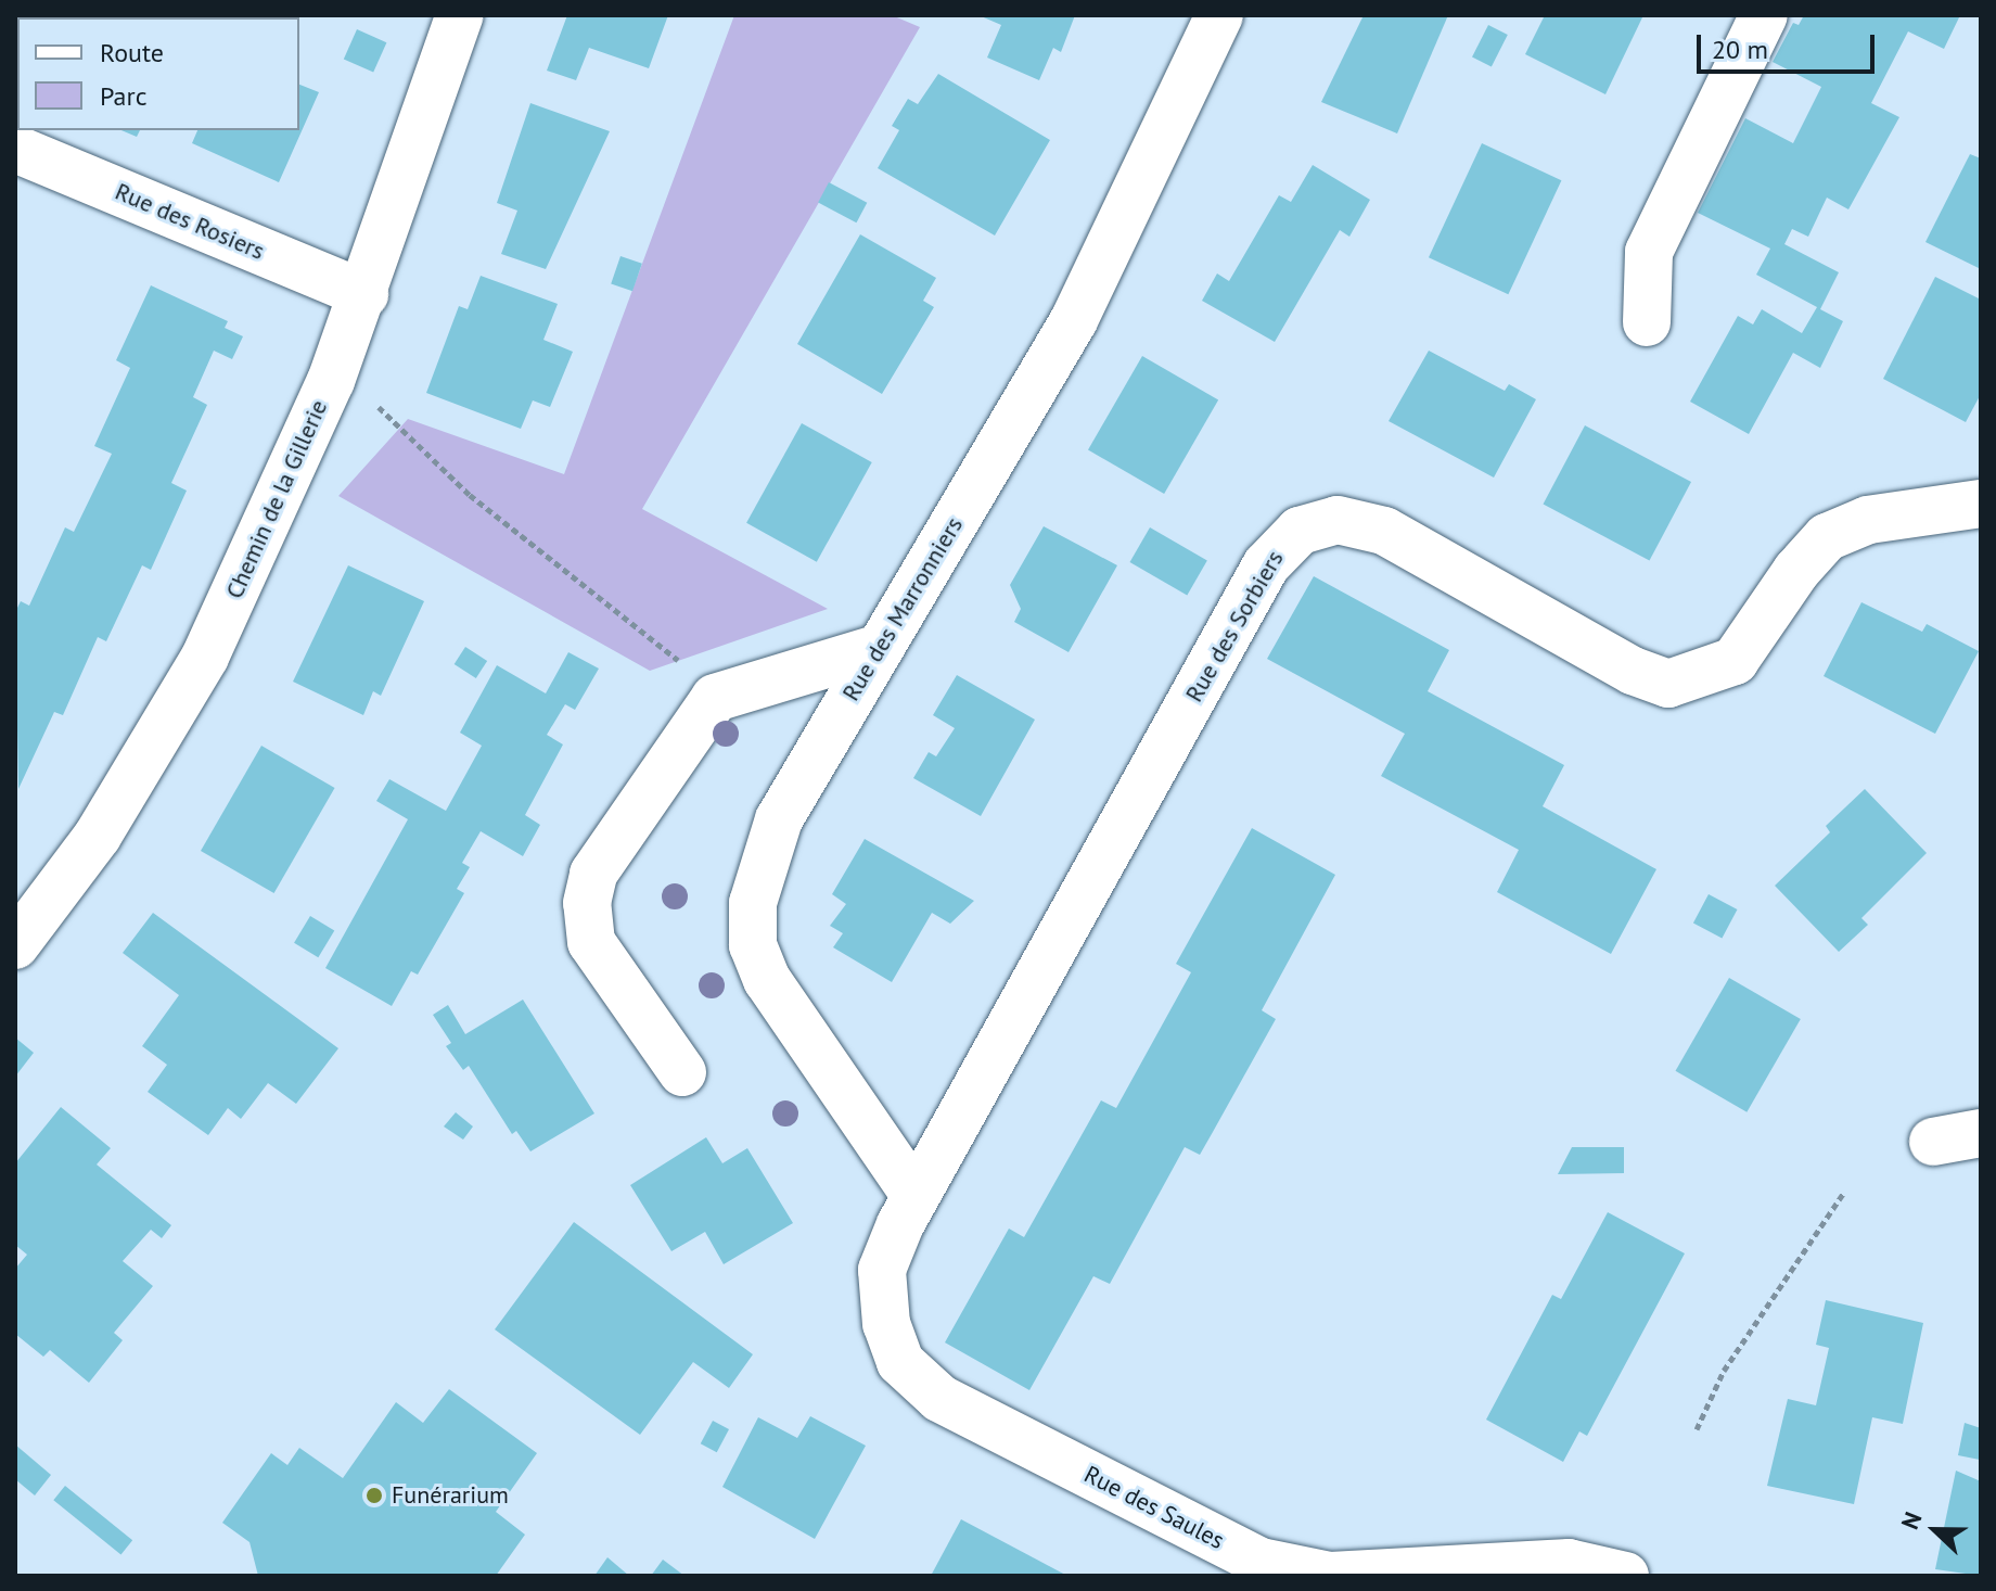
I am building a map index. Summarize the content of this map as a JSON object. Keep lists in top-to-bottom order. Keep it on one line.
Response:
{"streets":{"street":["Rue des Rosiers","Chemin de la Gillerie","Rue des Marronniers","Rue des Sorbiers","Rue des Saules"]},"crossings":[["Rue des Rosiers","Chemin de la Gillerie"],["Rue des Marronniers","Rue des Sorbiers"],["Rue des Marronniers","Rue des Saules"],["Rue des Sorbiers","Rue des Saules"]],"places":["Funérarium"],"legend":["Route","Parc"],"scale_bar":"20 m","north":"left"}
